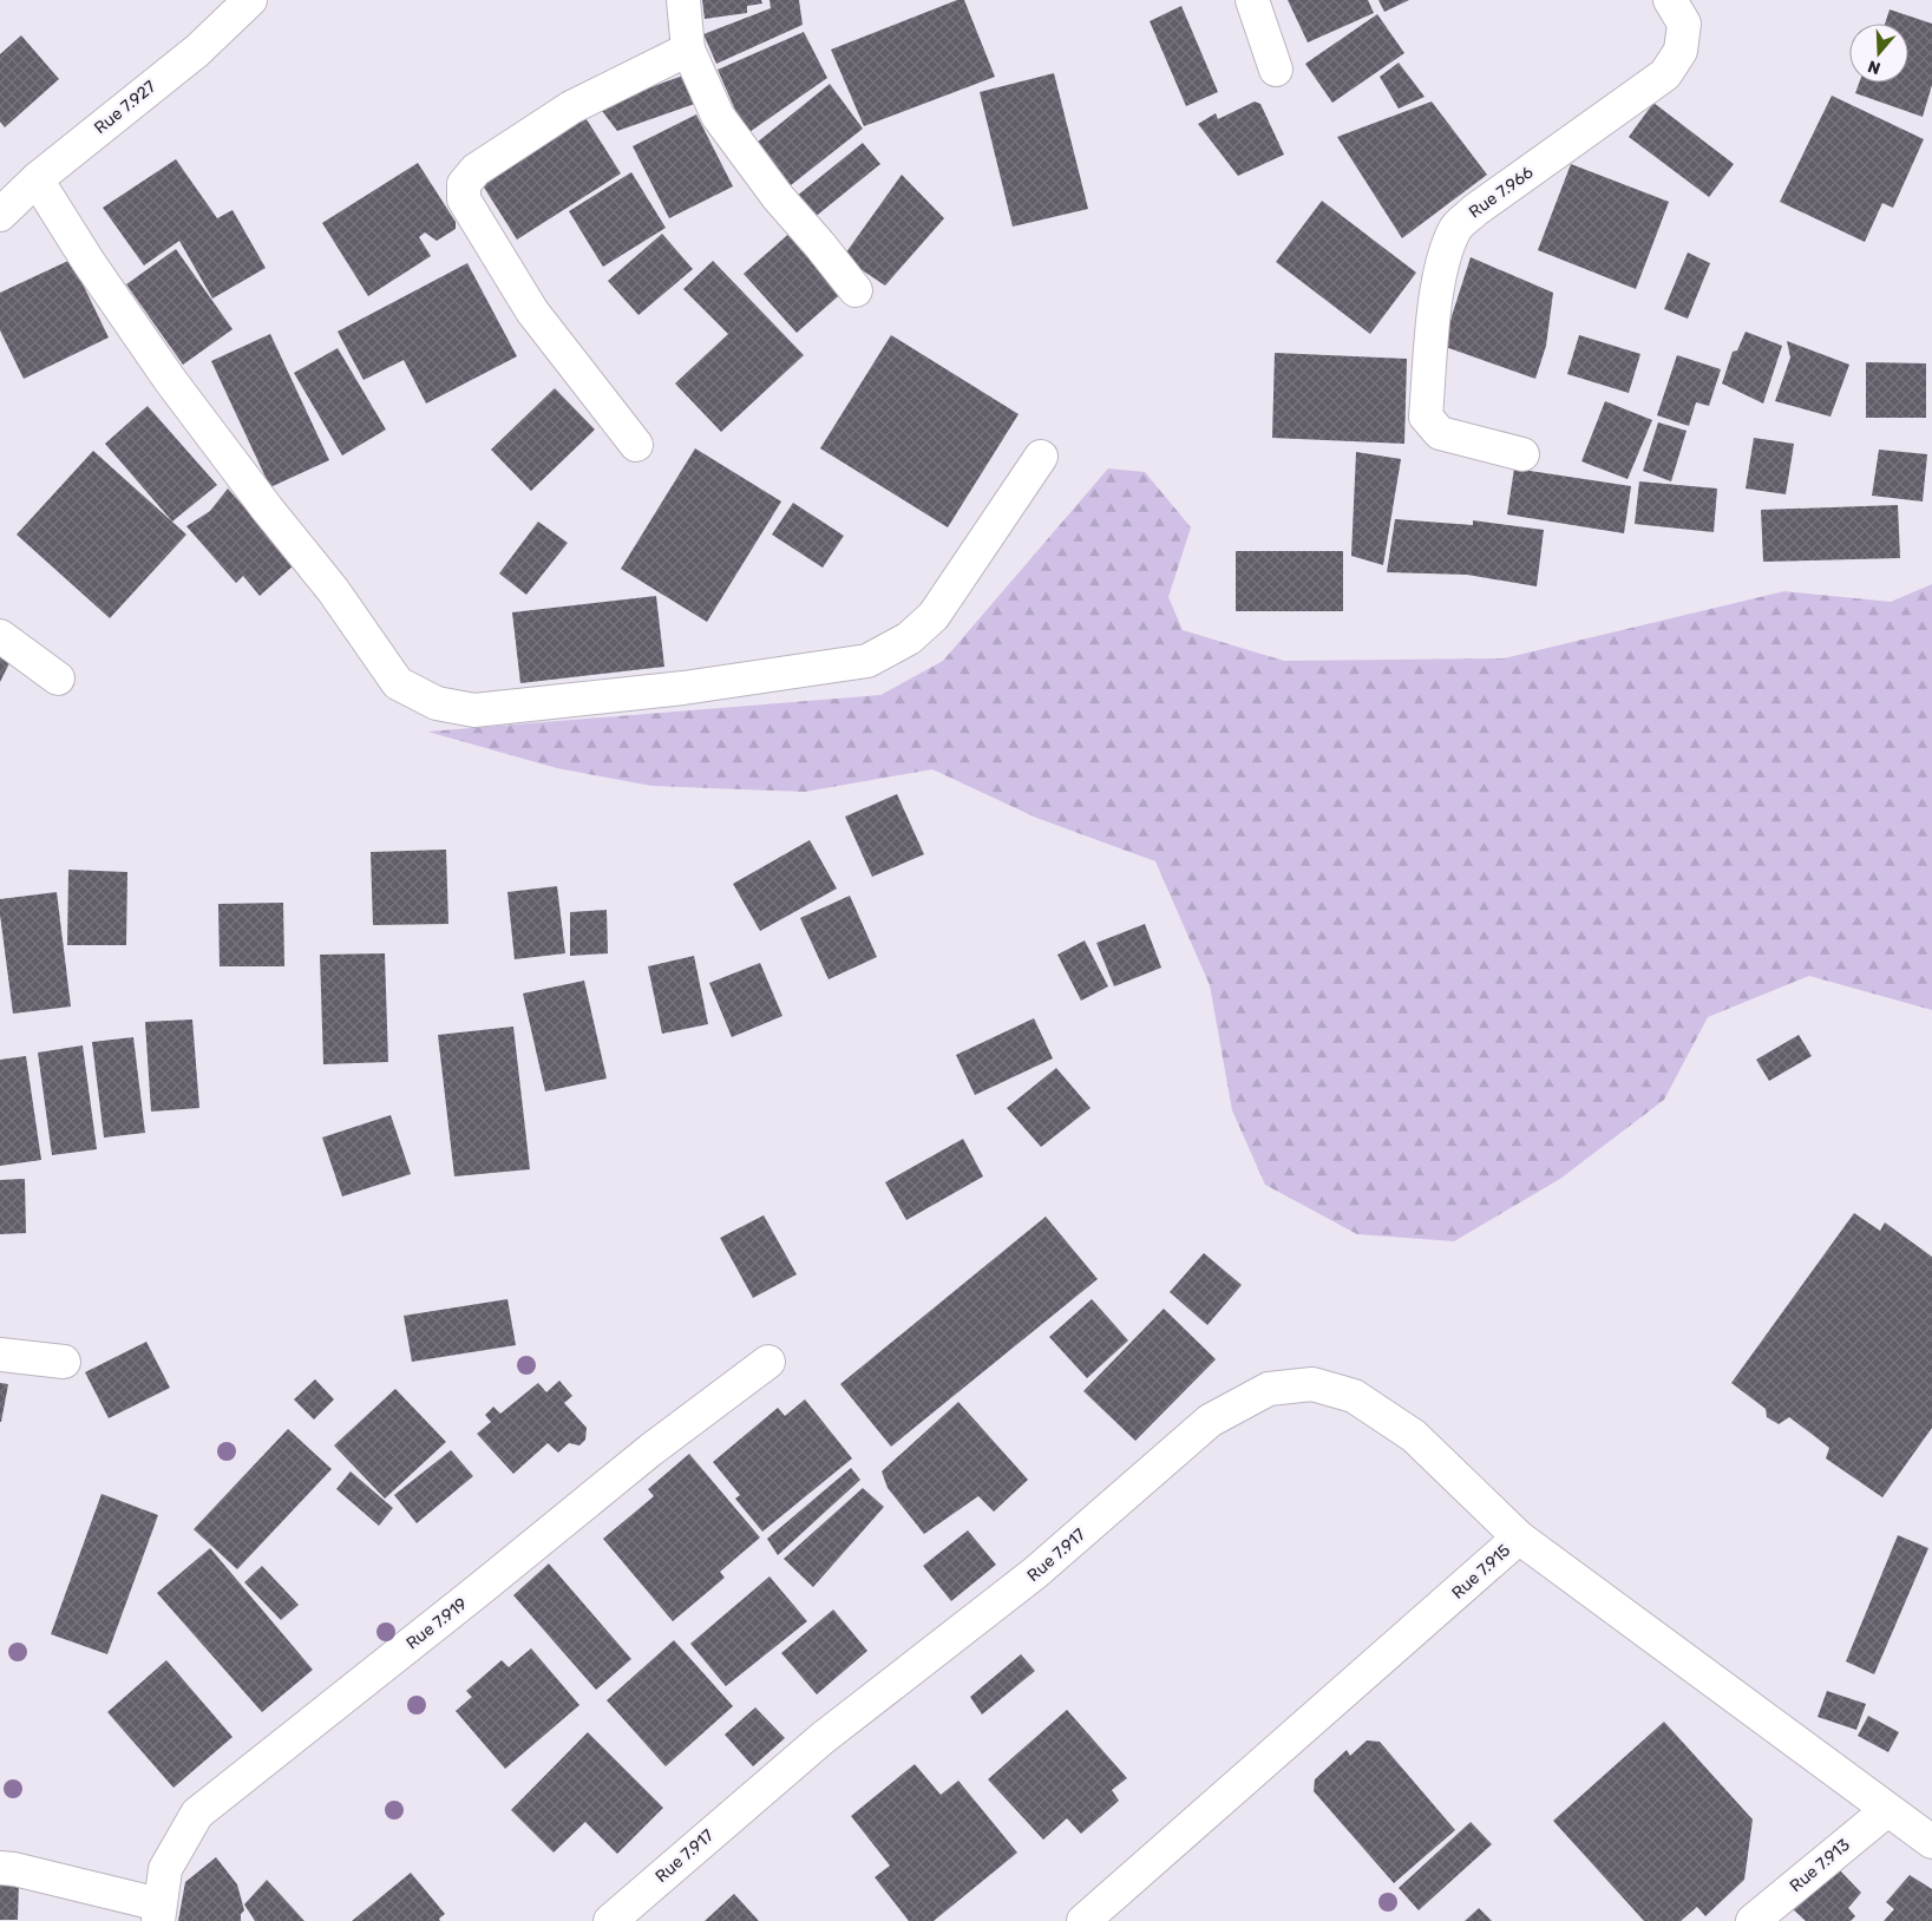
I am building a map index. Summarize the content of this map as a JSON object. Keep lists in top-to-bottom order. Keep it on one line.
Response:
{"streets":{"street":["Rue 7.927","Rue 7.966","Rue 7.917","Rue 7.915","Rue 7.919","Rue 7.913"]},"crossings":[["Rue 7.917","Rue 7.915"],["Rue 7.915","Rue 7.913"]],"north":"bottom"}
